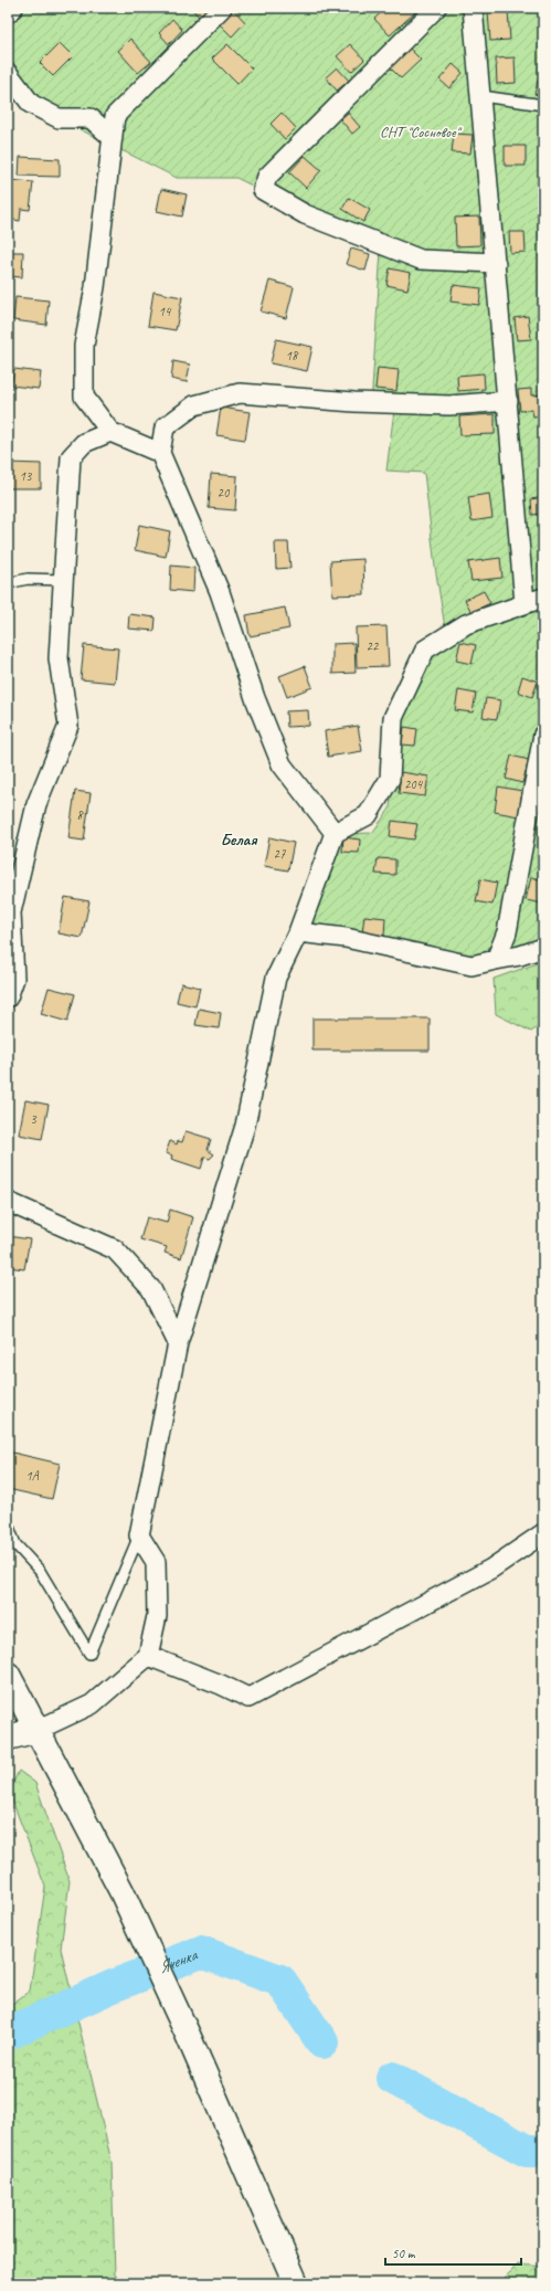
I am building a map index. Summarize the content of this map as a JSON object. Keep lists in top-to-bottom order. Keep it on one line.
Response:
{"districts":["Белая"],"water":["Яченка"],"parks":["СНТ \"Сосновое\""],"house_numbers":["14","18","13","20","22","204","8","27","3","1А"],"scale_bar":"50 m"}
